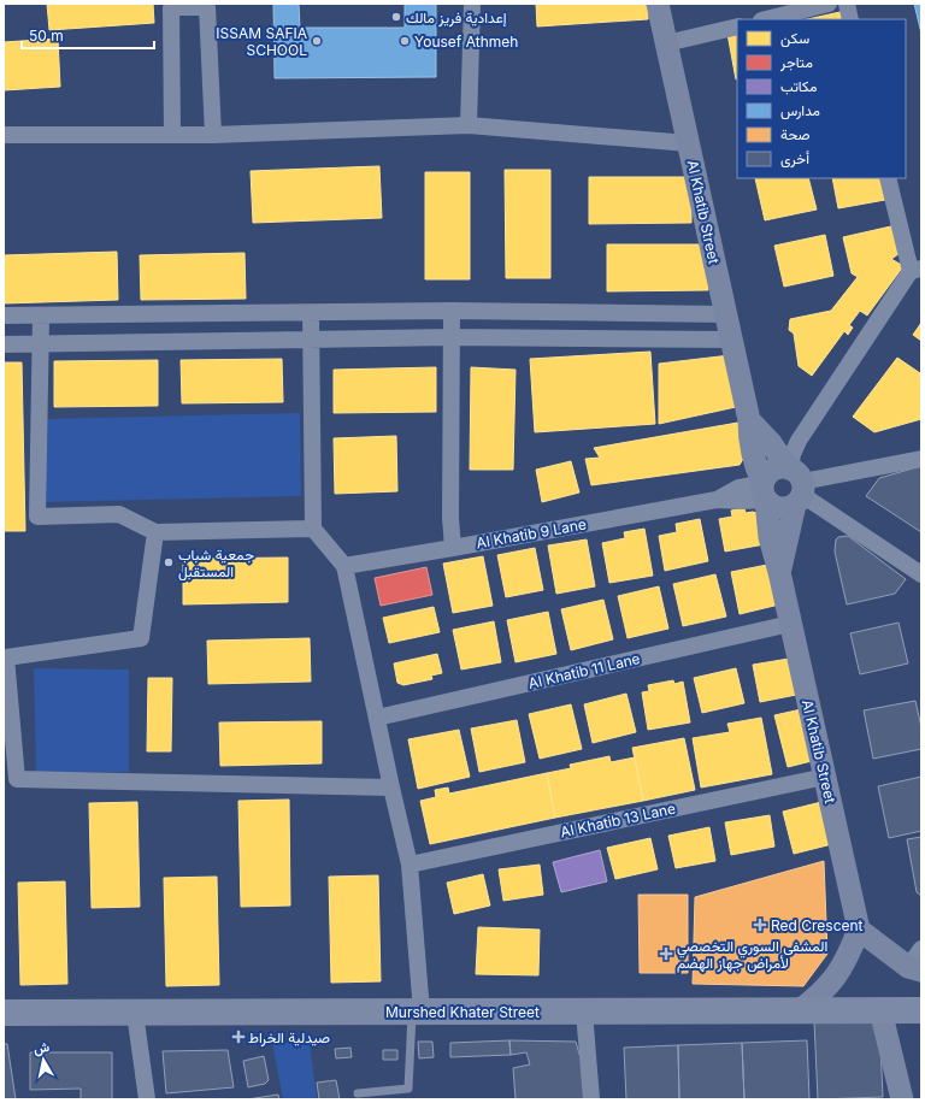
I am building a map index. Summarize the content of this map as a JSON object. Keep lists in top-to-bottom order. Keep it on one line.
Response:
{"streets":{"main road":["Al Khatib Street","Murshed Khater Street"],"street":["Al Khatib 9 Lane","Al Khatib 11 Lane","Al Khatib 13 Lane"]},"crossings":[["Al Khatib Street","Al Khatib 9 Lane"],["Al Khatib Street","Al Khatib 11 Lane"],["Al Khatib Street","Al Khatib 13 Lane"]],"places":{"other":["إعدادية فريز مالك","ISSAM SAFIA SCHOOL","Yousef Athmeh","جمعية شباب المستقبل"],"health":["Red Crescent","المشفى السوري التخصصي لأمراض جهاز الهضم","صيدلية الخراط"]},"legend":["سكن","متاجر","مكاتب","مدارس","صحة","أخرى"],"scale_bar":"50 m","north":"top"}
